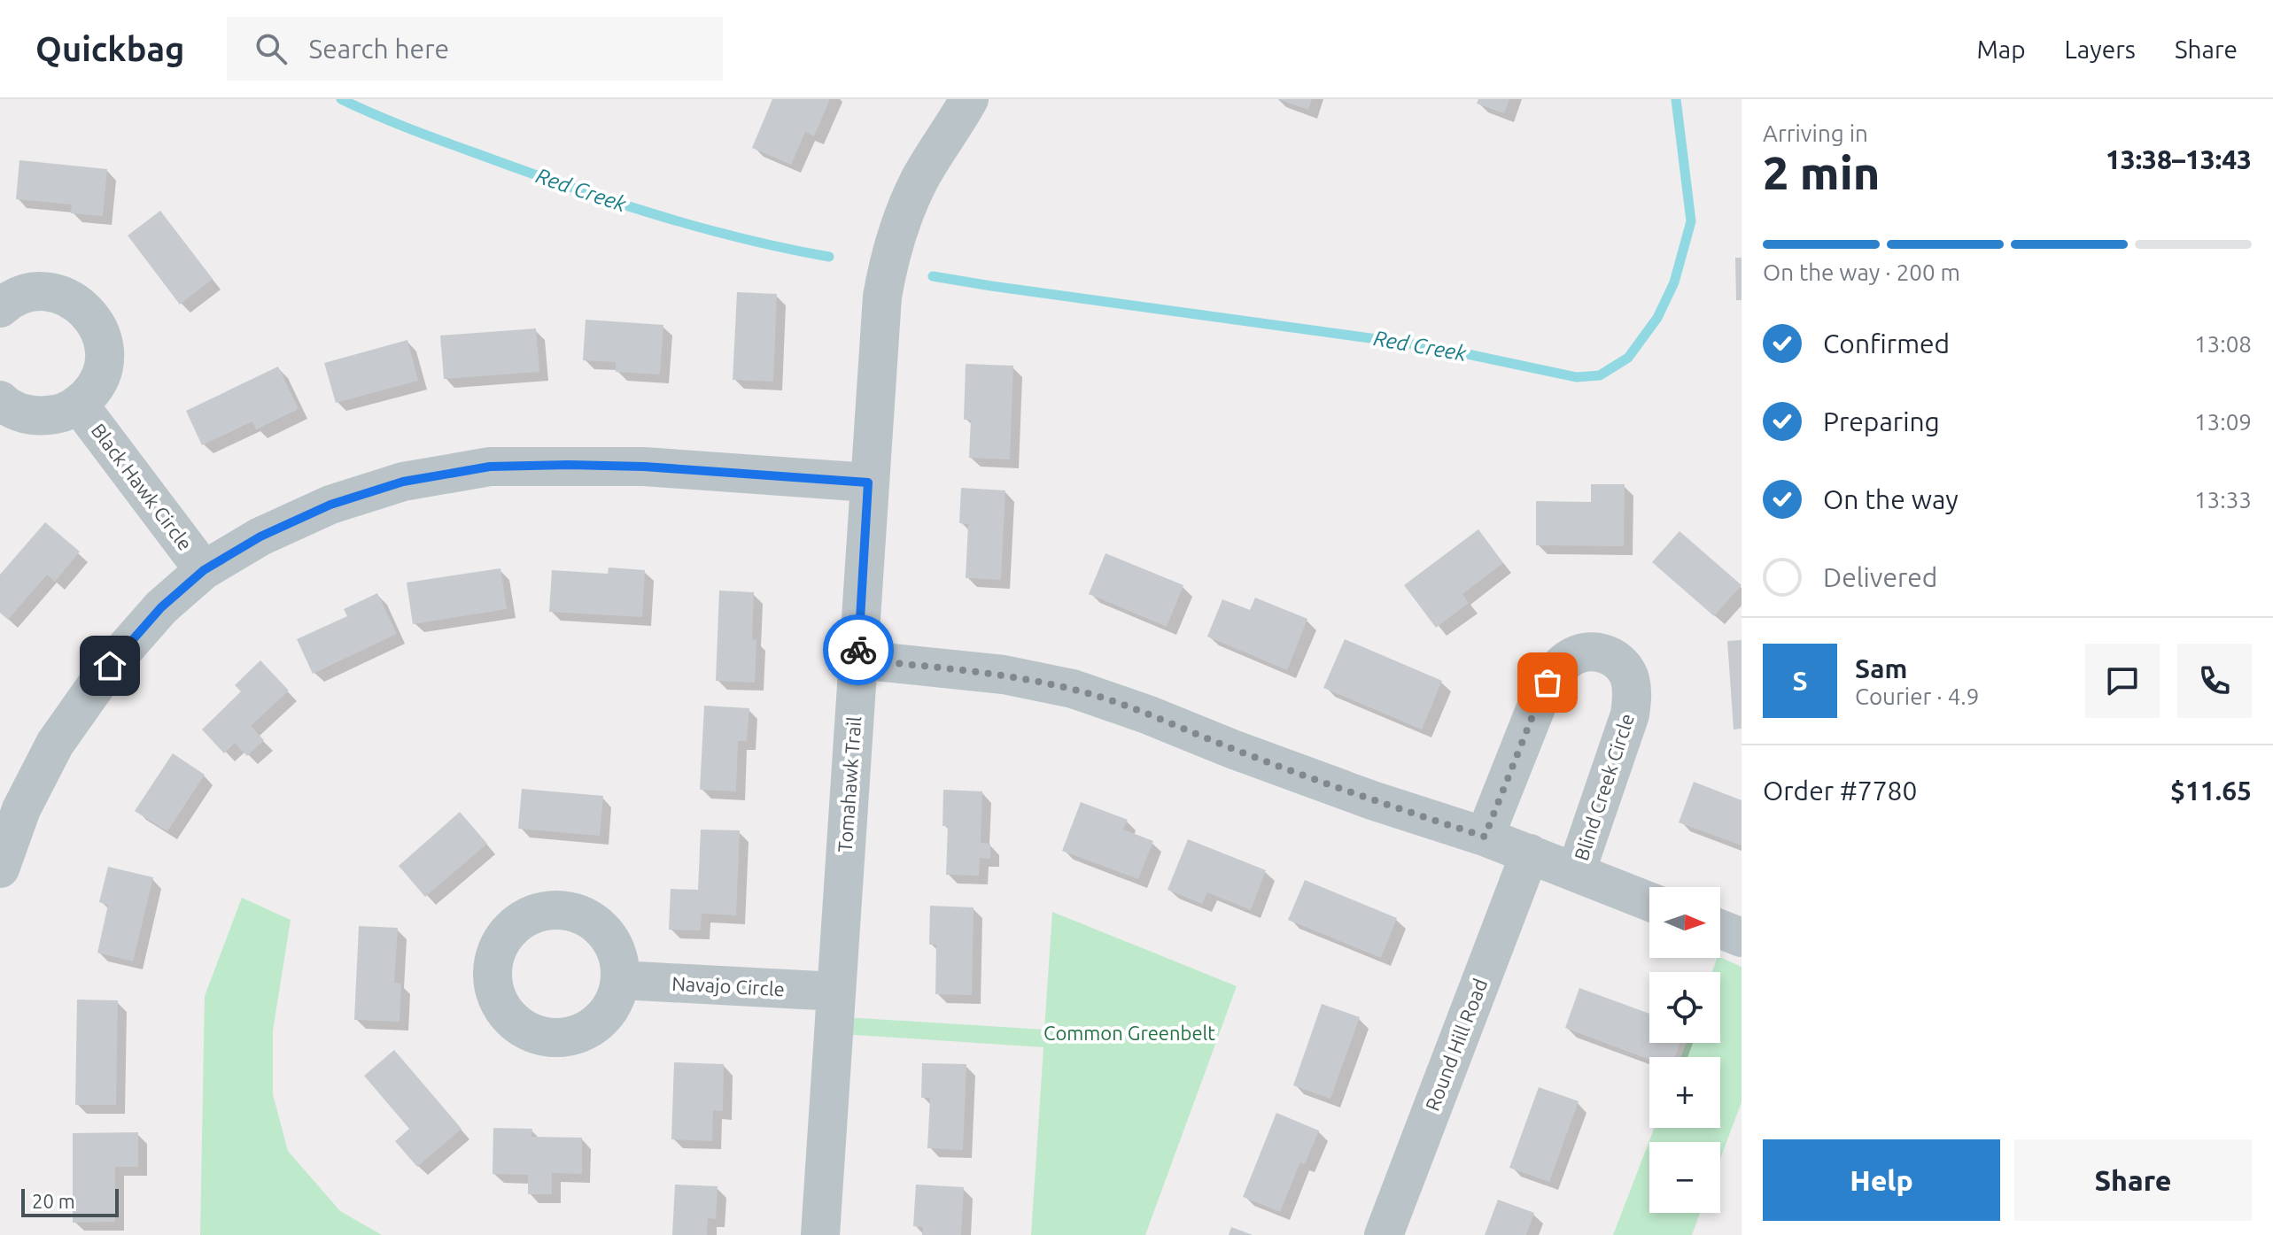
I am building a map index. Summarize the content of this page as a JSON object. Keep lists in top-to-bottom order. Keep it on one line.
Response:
{"streets":{"street":["Black Hawk Circle","Tomahawk Trail","Blind Creek Circle","Navajo Circle","Round Hill Road"]},"crossings":[["Tomahawk Trail","Navajo Circle"]],"water":["Red Creek"],"parks":["Common Greenbelt"],"scale_bar":"20 m","north":"right","page":{"header":"Quickbag","search":"Search here","nav":["Map","Layers","Share"],"heading":["2 min","Arriving in","13:38–13:43"],"panel":["Sam","Courier · 4.9","Order #7780","$11.65"],"bar":"On the way · 200 m","list":[["Confirmed","13:08"],["Preparing","13:09"],["On the way","13:33"],"Delivered"],"round":"S","map_buttons":["+","−"],"buttons":["Help","Share"],"scale":"20 m"}}
